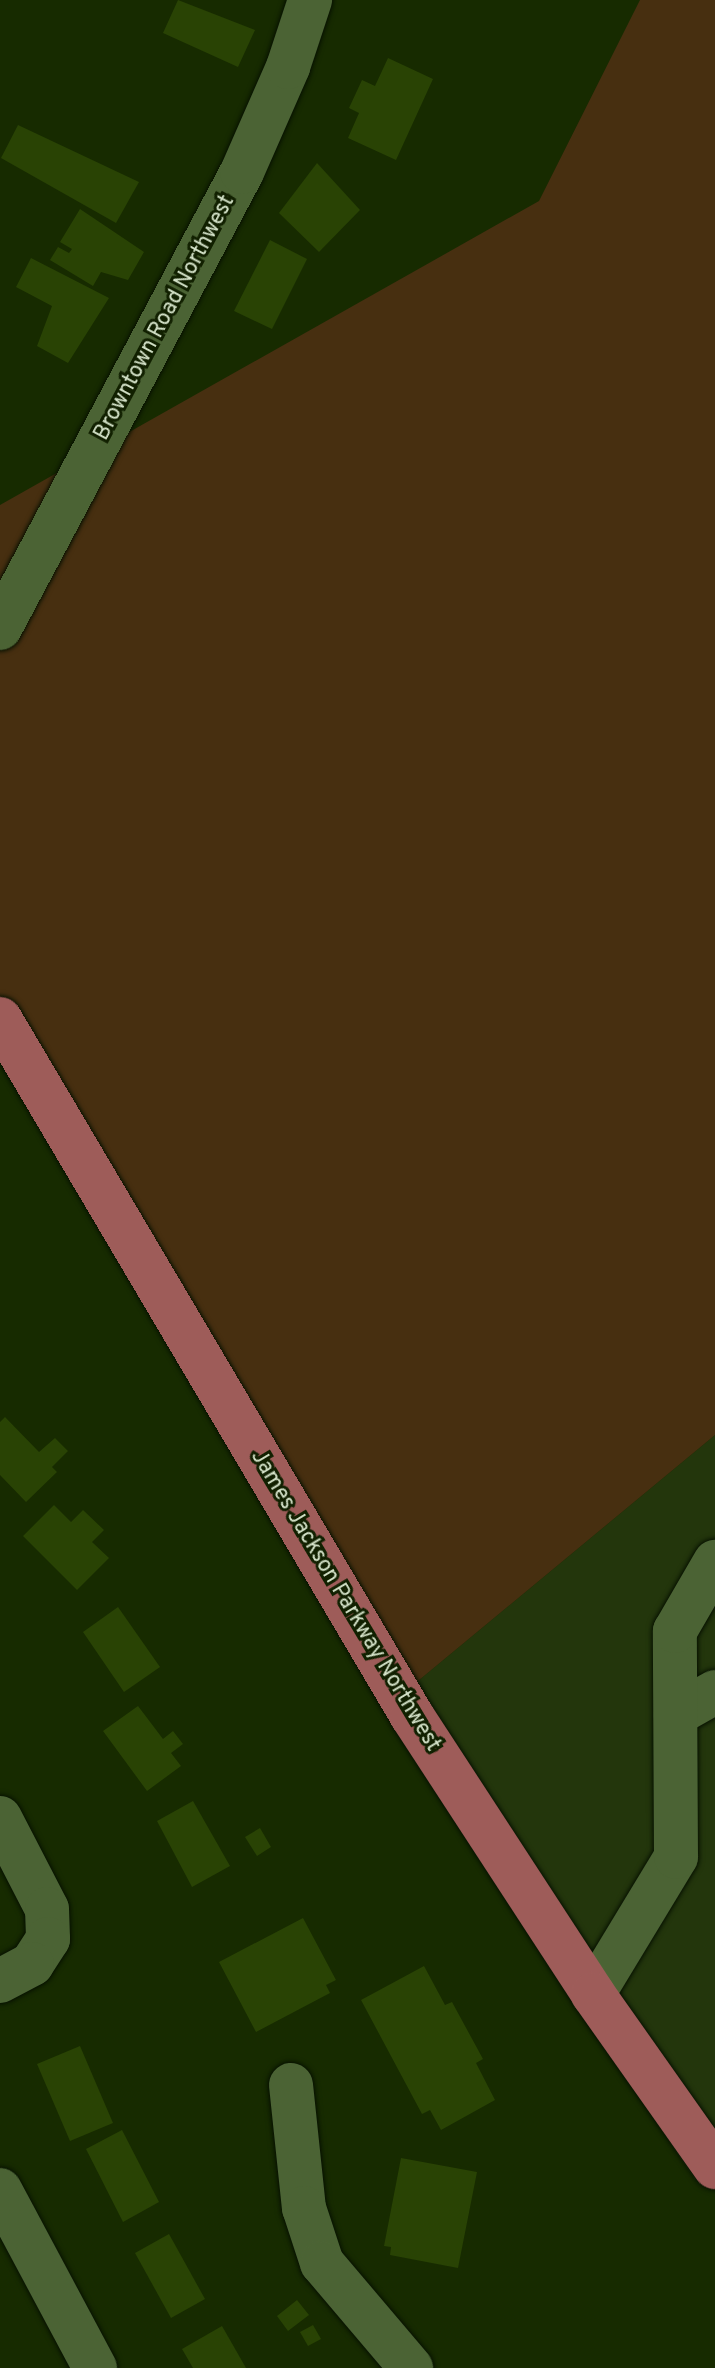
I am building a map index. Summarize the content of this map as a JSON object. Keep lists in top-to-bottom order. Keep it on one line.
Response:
{"streets":{"main road":["James Jackson Parkway Northwest"],"street":["Browntown Road Northwest"]}}
